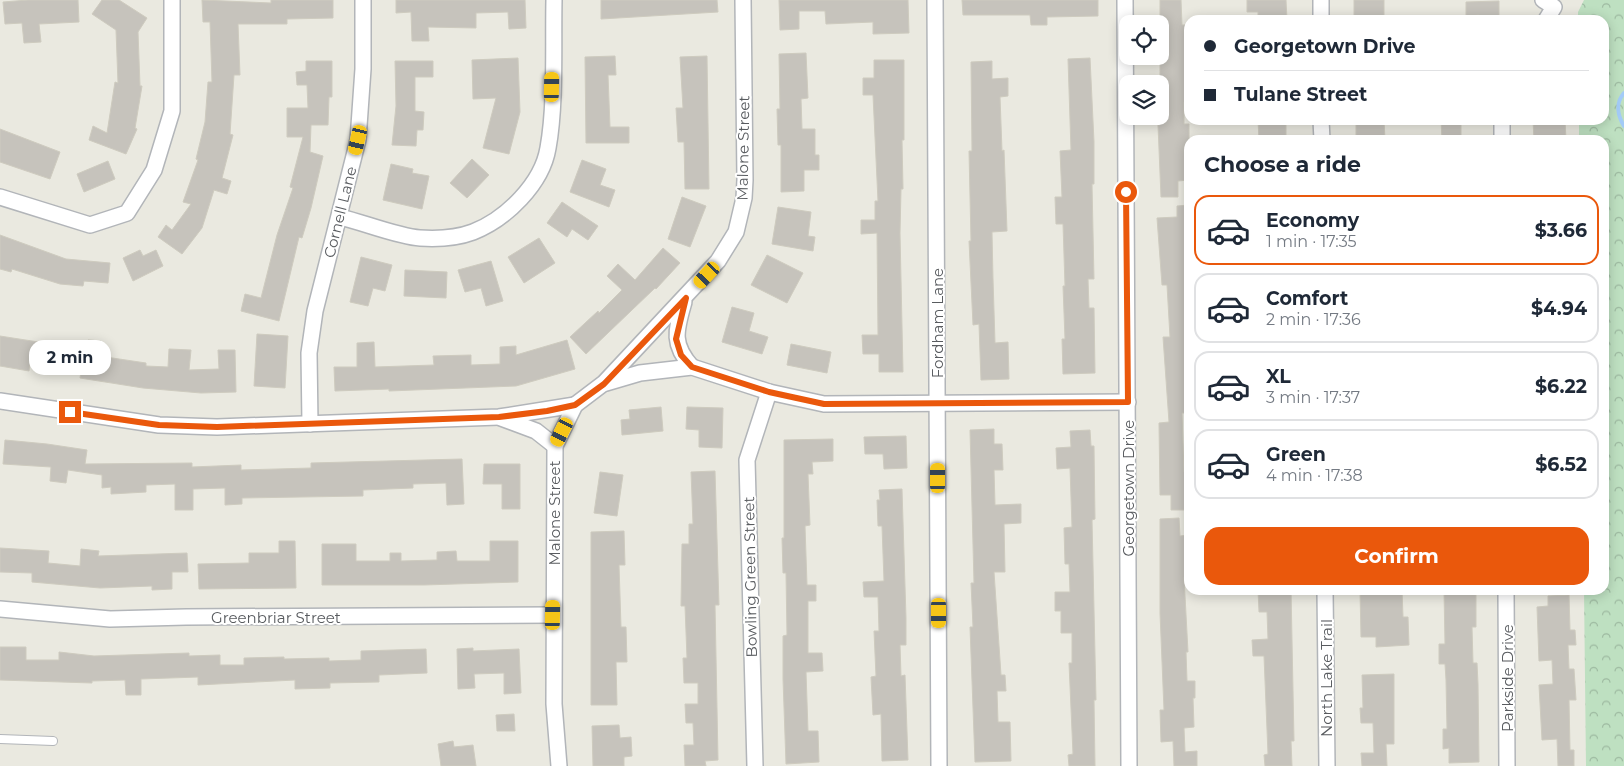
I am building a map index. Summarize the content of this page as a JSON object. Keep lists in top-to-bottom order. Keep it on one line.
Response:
{"streets":{"street":["Malone Street","Cornell Lane","Fordham Lane","Georgetown Drive","Bowling Green Street","Greenbriar Street","North Lake Trail","Parkside Drive"]},"crossings":[["Malone Street","Greenbriar Street"]],"page":{"banner":["Georgetown Drive","Tulane Street"],"heading":"Choose a ride","list":[{"name":"Economy","note":"1 min · 17:35","value":"$3.66"},{"name":"Comfort","note":"2 min · 17:36","value":"$4.94"},{"name":"XL","note":"3 min · 17:37","value":"$6.22"},{"name":"Green","note":"4 min · 17:38","value":"$6.52"}],"bubble":"2 min","buttons":"Confirm"}}
